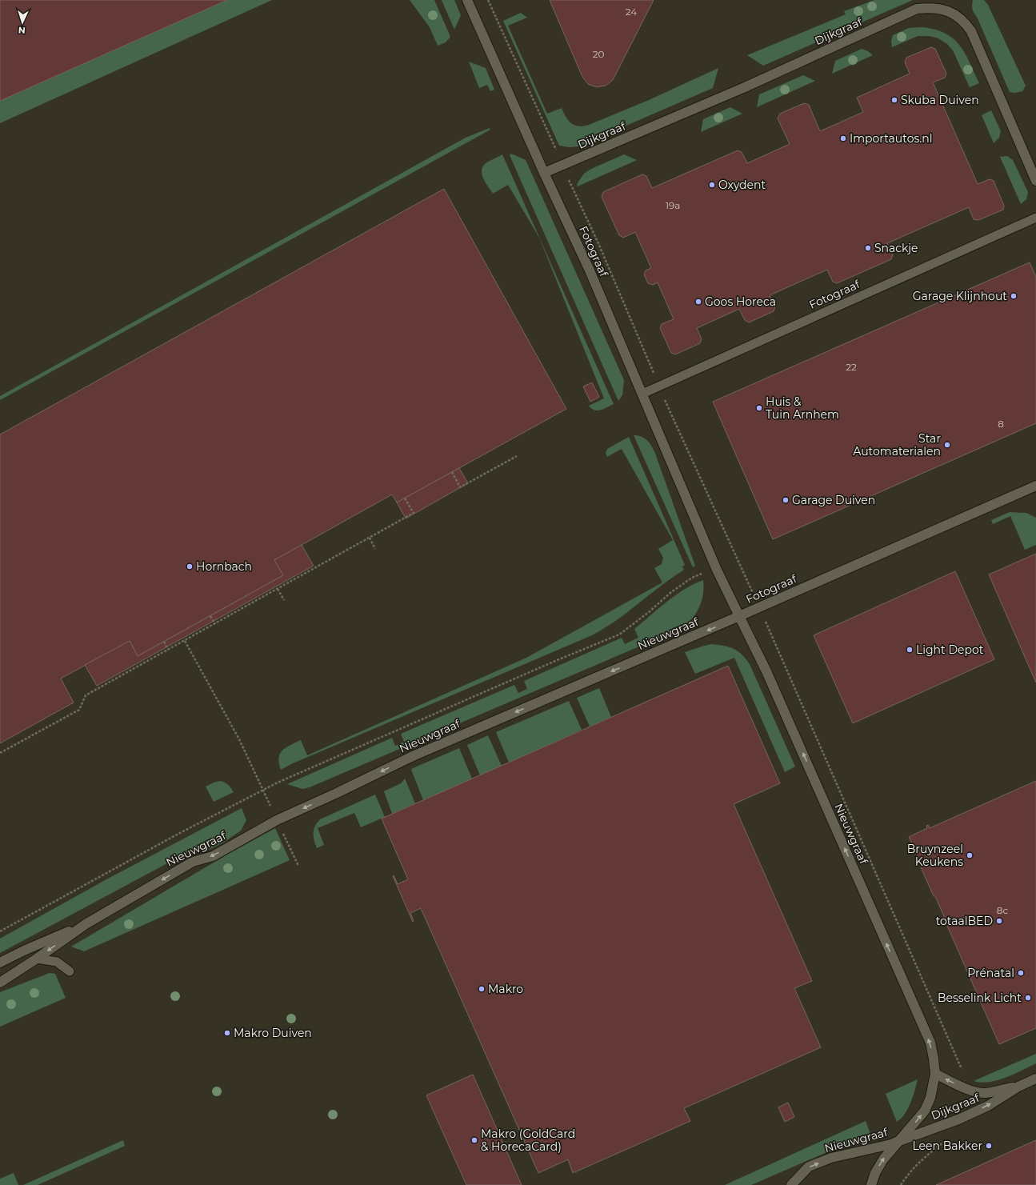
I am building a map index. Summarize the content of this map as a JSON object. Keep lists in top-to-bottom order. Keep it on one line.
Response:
{"streets":{"street":["Dijkgraaf","Fotograaf","Nieuwgraaf"]},"crossings":[["Dijkgraaf","Fotograaf"],["Dijkgraaf","Nieuwgraaf"],["Fotograaf","Nieuwgraaf"]],"places":["Skuba Duiven","Importautos.nl","Oxydent","Snackje","Garage Klijnhout","Goos Horeca","Huis & Tuin Arnhem","Star Automaterialen","Garage Duiven","Hornbach","Light Depot","Bruynzeel Keukens","totaalBED","Prénatal","Makro","Besselink Licht","Makro Duiven","Makro (GoldCard & HorecaCard)","Leen Bakker"],"house_numbers":["24","20","19a","22","8","8c"],"north":"bottom"}
